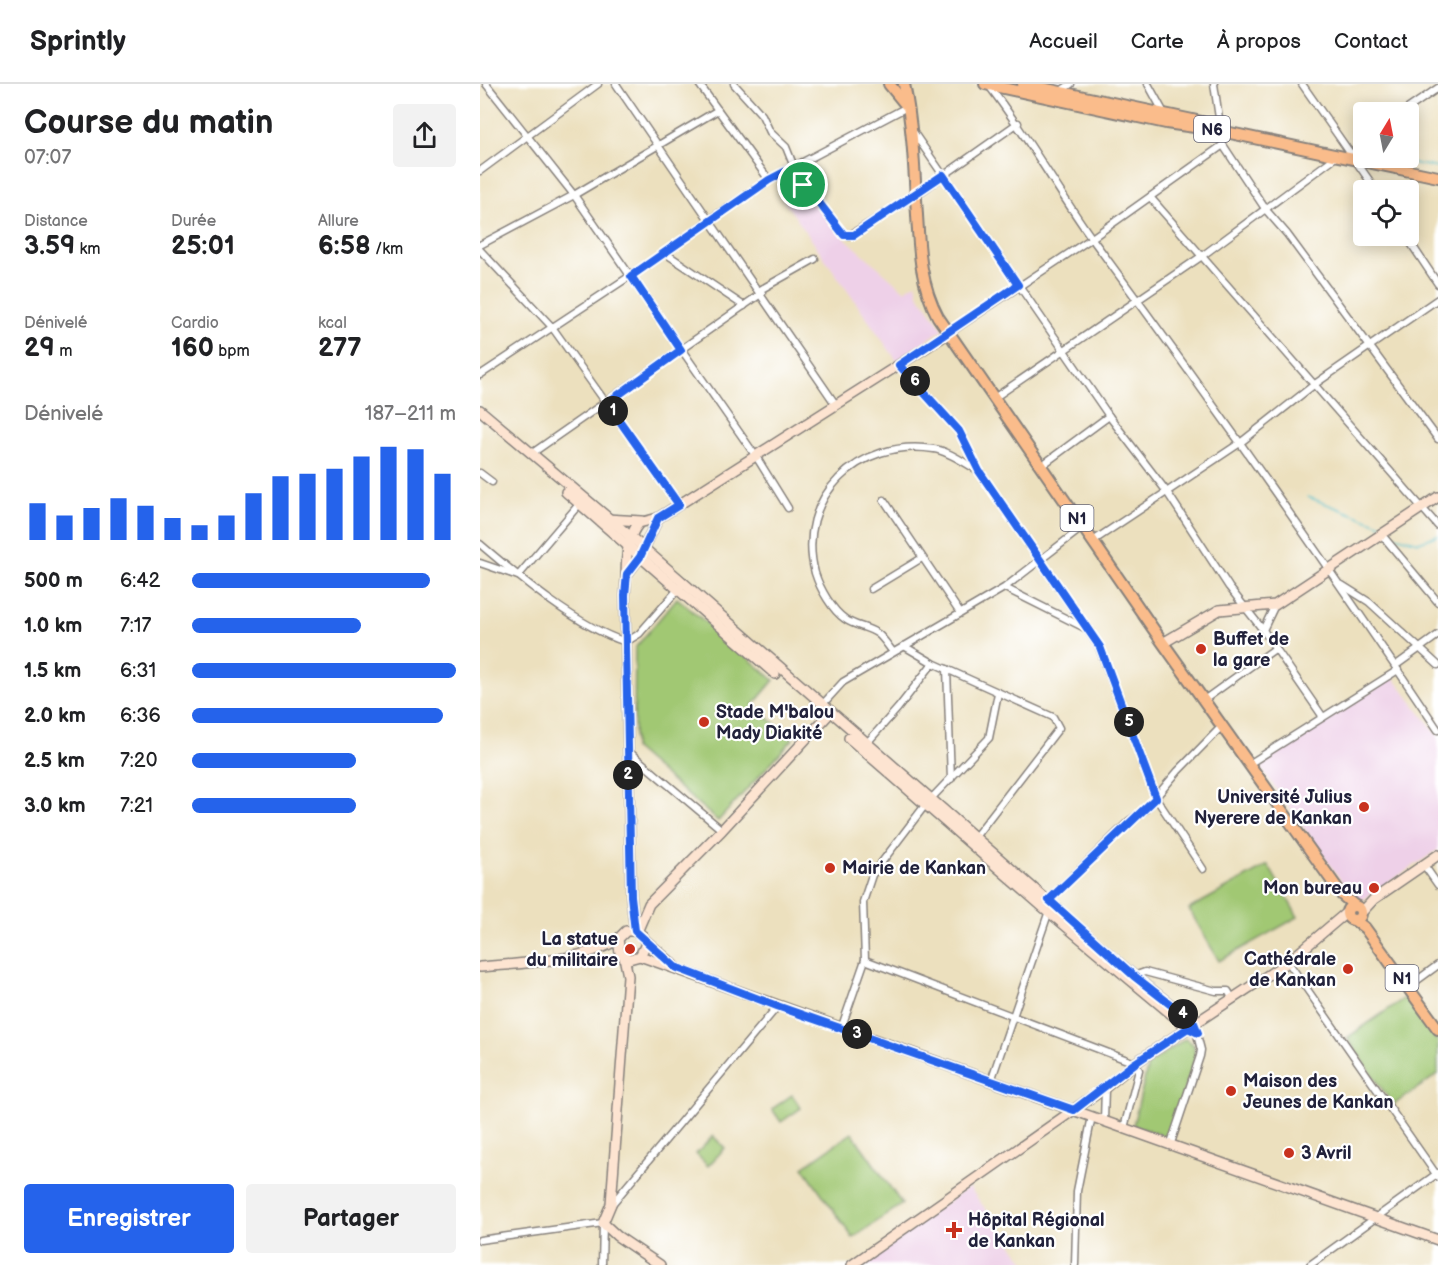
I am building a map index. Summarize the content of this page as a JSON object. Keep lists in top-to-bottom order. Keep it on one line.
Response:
{"streets":{"highway":["N6","N1"]},"places":{"other":["Buffet de la gare","Stade M'balou Mady Diakité","Université Julius Nyerere de Kankan","Mairie de Kankan","Mon bureau","La statue du militaire","Cathédrale de Kankan","Maison des Jeunes de Kankan","3 Avril"],"health":["Hôpital Régional de Kankan"]},"north":"top","page":{"header":"Sprintly","nav":["Accueil","Carte","À propos","Contact"],"heading":["Course du matin","07:07"],"stats":[["Distance","3.59 km"],["Durée","25:01"],["Allure","6:58 /km"],["Dénivelé","29 m"],["Cardio","160 bpm"],["kcal","277"]],"pins":["6","1","5","2","4","3"],"chart":["Dénivelé","187–211 m"],"list":[{"name":"500 m","note":"6:42"},{"name":"1.0 km","note":"7:17"},{"name":"1.5 km","note":"6:31"},{"name":"2.0 km","note":"6:36"},{"name":"2.5 km","note":"7:20"},{"name":"3.0 km","note":"7:21"}],"buttons":["Enregistrer","Partager"]}}
